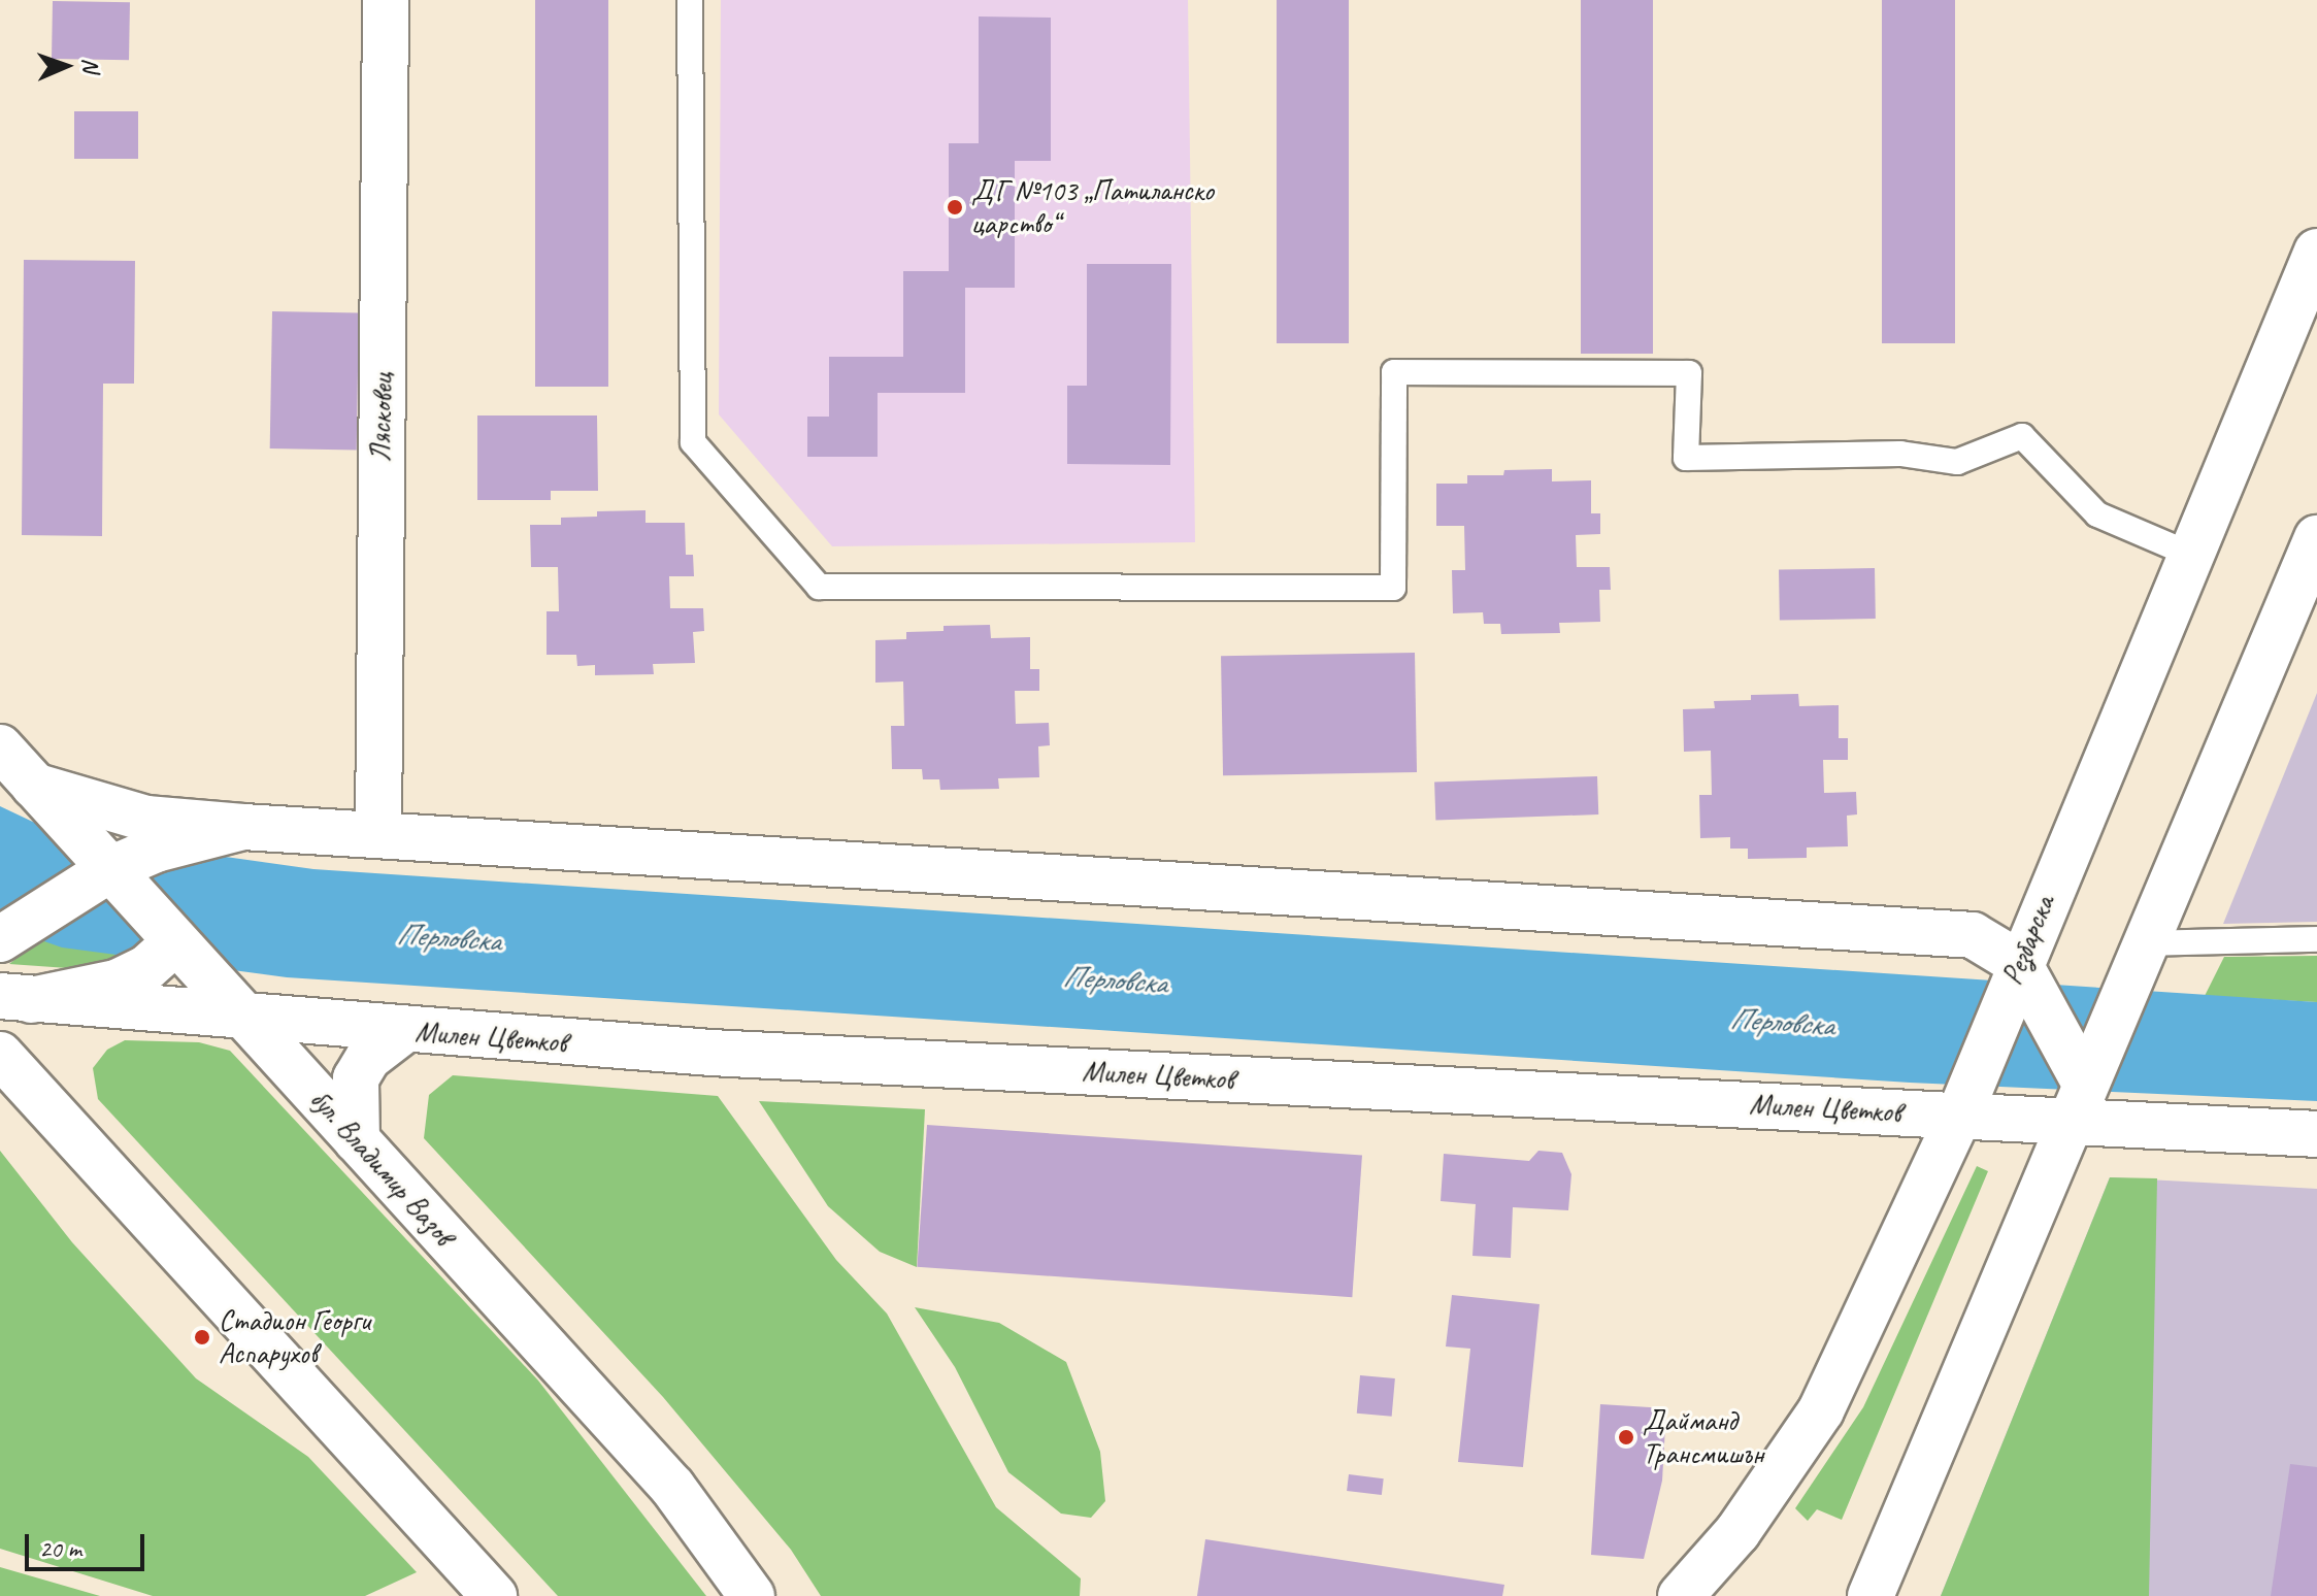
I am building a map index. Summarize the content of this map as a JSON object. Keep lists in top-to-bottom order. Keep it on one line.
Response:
{"streets":{"street":["Лясковец","Резбарска","Милен Цветков","бул. Владимир Вазов"]},"crossings":[["Резбарска","Милен Цветков"],["Милен Цветков","бул. Владимир Вазов"]],"water":["Перловска"],"places":["ДГ №103 „Патиланско царство“","Стадион Георги Аспарухов","Дайманд Трансмишън"],"scale_bar":"20 m","north":"right"}
